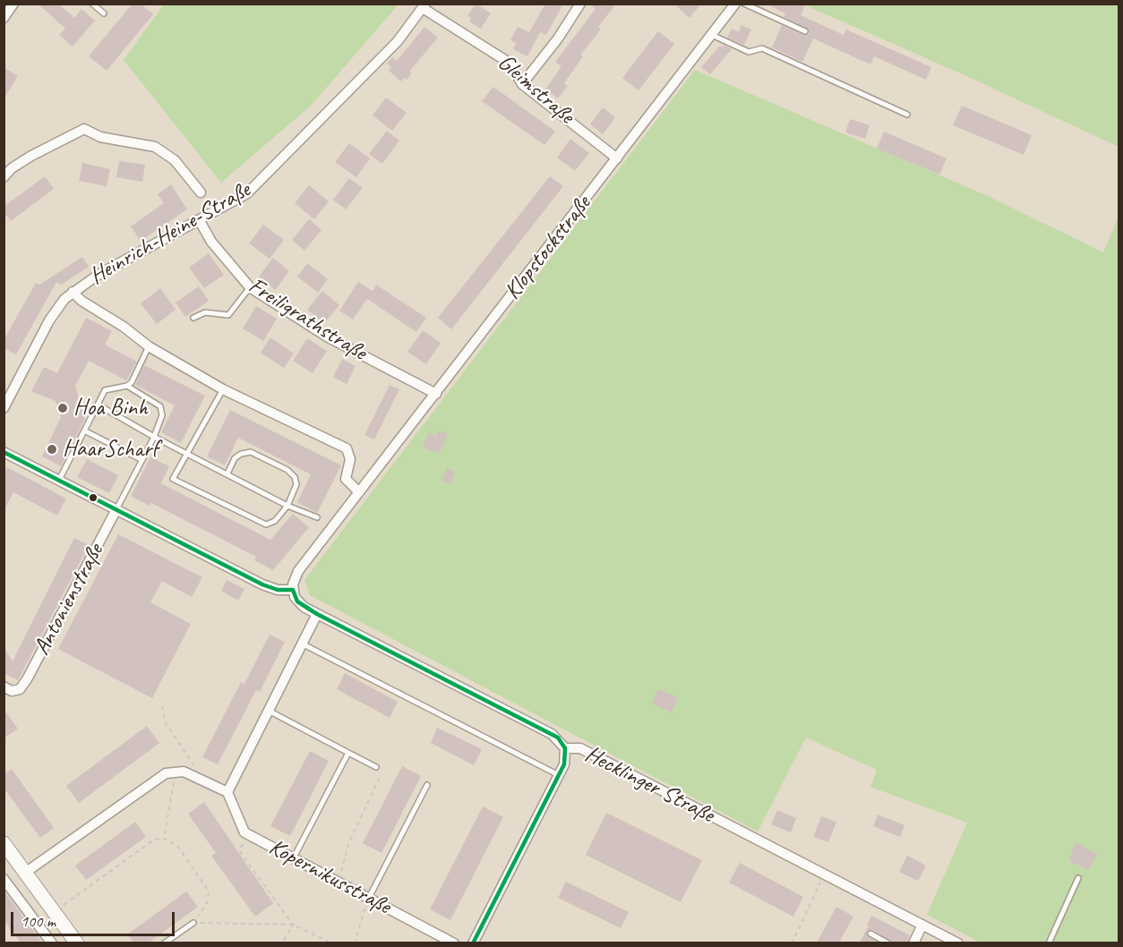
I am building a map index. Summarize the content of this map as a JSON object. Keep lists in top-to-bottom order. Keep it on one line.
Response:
{"streets":{"street":["Gleimstraße","Heinrich-Heine-Straße","Klopstockstraße","Freiligrathstraße","Antonienstraße","Hecklinger Straße","Kopernikusstraße"]},"crossings":[["Gleimstraße","Heinrich-Heine-Straße"],["Gleimstraße","Klopstockstraße"],["Heinrich-Heine-Straße","Freiligrathstraße"],["Klopstockstraße","Freiligrathstraße"],["Klopstockstraße","Hecklinger Straße"]],"places":["Hoa Binh","HaarScharf"],"scale_bar":"100 m"}
